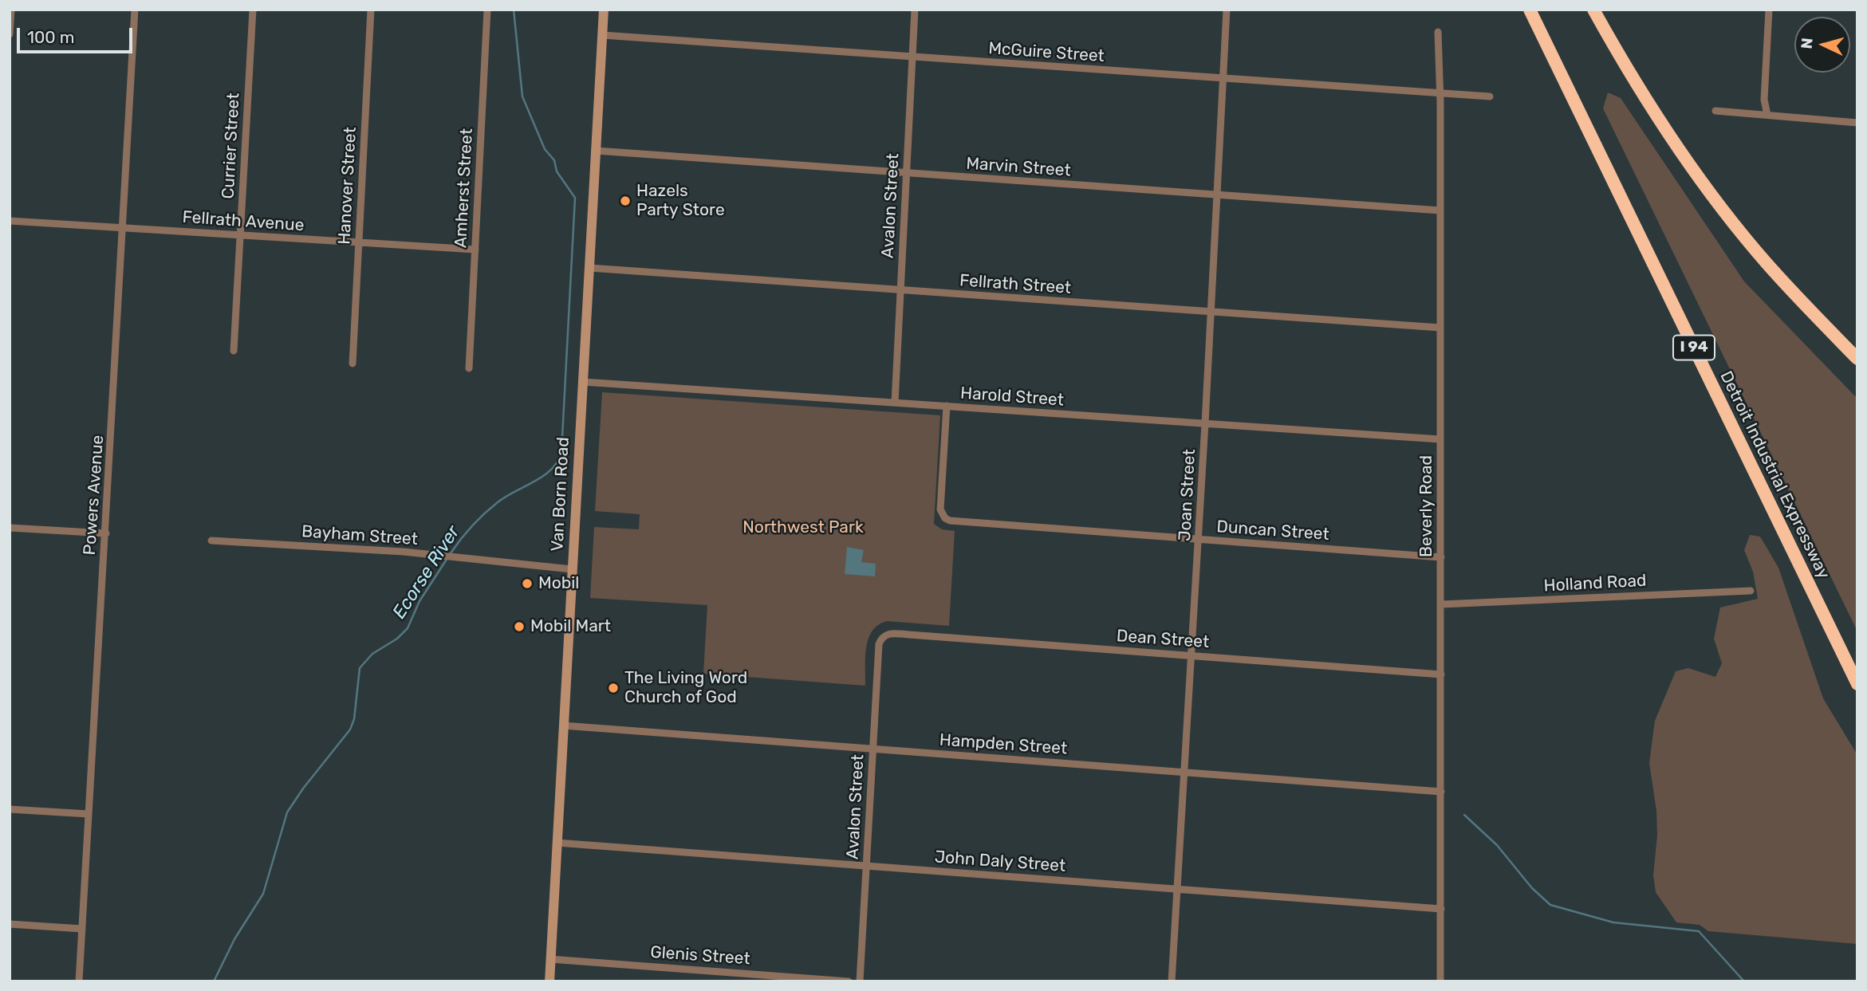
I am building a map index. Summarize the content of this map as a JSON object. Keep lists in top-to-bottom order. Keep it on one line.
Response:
{"streets":{"highway":["I 94","Detroit Industrial Expressway"],"main road":["Van Born Road"],"street":["McGuire Street","Currier Street","Marvin Street","Hanover Street","Amherst Street","Avalon Street","Fellrath Avenue","Fellrath Street","Harold Street","Powers Avenue","Joan Street","Beverly Road","Duncan Street","Bayham Street","Holland Road","Dean Street","Hampden Street","John Daly Street","Glenis Street"]},"crossings":[["McGuire Street","Avalon Street"],["McGuire Street","Van Born Road"],["McGuire Street","Joan Street"],["McGuire Street","Beverly Road"],["Currier Street","Fellrath Avenue"],["Marvin Street","Avalon Street"],["Marvin Street","Van Born Road"],["Marvin Street","Joan Street"],["Marvin Street","Beverly Road"],["Hanover Street","Fellrath Avenue"],["Amherst Street","Fellrath Avenue"],["Avalon Street","Fellrath Street"],["Avalon Street","Harold Street"],["Avalon Street","Dean Street"],["Avalon Street","Hampden Street"],["Avalon Street","John Daly Street"],["Fellrath Avenue","Powers Avenue"],["Fellrath Street","Van Born Road"],["Fellrath Street","Joan Street"],["Fellrath Street","Beverly Road"],["Harold Street","Van Born Road"],["Harold Street","Joan Street"],["Harold Street","Beverly Road"],["Harold Street","Duncan Street"],["Van Born Road","Bayham Street"],["Van Born Road","Hampden Street"],["Van Born Road","John Daly Street"],["Van Born Road","Glenis Street"],["Joan Street","Duncan Street"],["Joan Street","Dean Street"],["Joan Street","Hampden Street"],["Joan Street","John Daly Street"],["Beverly Road","Duncan Street"],["Beverly Road","Holland Road"],["Beverly Road","Dean Street"],["Beverly Road","Hampden Street"],["Beverly Road","John Daly Street"]],"water":["Ecorse River"],"parks":["Northwest Park"],"places":["Hazels Party Store","Mobil","Mobil Mart","The Living Word Church of God"],"scale_bar":"100 m","north":"left"}
